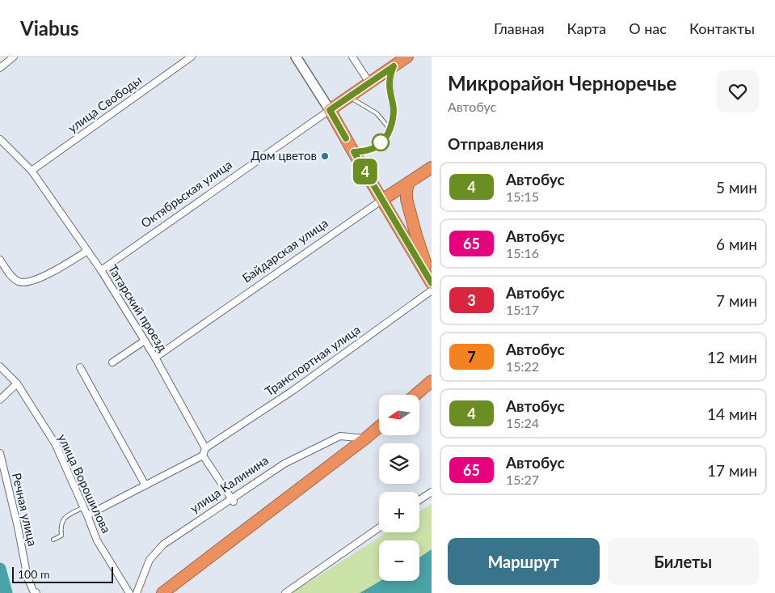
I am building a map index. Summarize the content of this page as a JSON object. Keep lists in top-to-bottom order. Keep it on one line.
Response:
{"streets":{"highway":["Октябрьская улица","Байдарская улица"],"street":["улица Свободы","Татарский проезд","Транспортная улица","улица Ворошилова","улица Калинина","Речная улица"]},"crossings":[["улица Свободы","Татарский проезд"],["Октябрьская улица","Татарский проезд"],["Байдарская улица","Татарский проезд"],["Татарский проезд","Транспортная улица"]],"places":["Дом цветов"],"lines":["bus line 4"],"scale_bar":"100 m","north":"left","page":{"header":"Viabus","nav":["Главная","Карта","О нас","Контакты"],"on_map":"4","heading":[["Микрорайон Черноречье","Автобус"],"Отправления"],"list":[{"mark":"4","name":"Автобус","note":"15:15","value":"5 мин"},{"mark":"65","name":"Автобус","note":"15:16","value":"6 мин"},{"mark":"3","name":"Автобус","note":"15:17","value":"7 мин"},{"mark":"7","name":"Автобус","note":"15:22","value":"12 мин"},{"mark":"4","name":"Автобус","note":"15:24","value":"14 мин"},{"mark":"65","name":"Автобус","note":"15:27","value":"17 мин"}],"map_buttons":["+","−"],"buttons":["Маршрут","Билеты"],"scale":"100 m"}}
